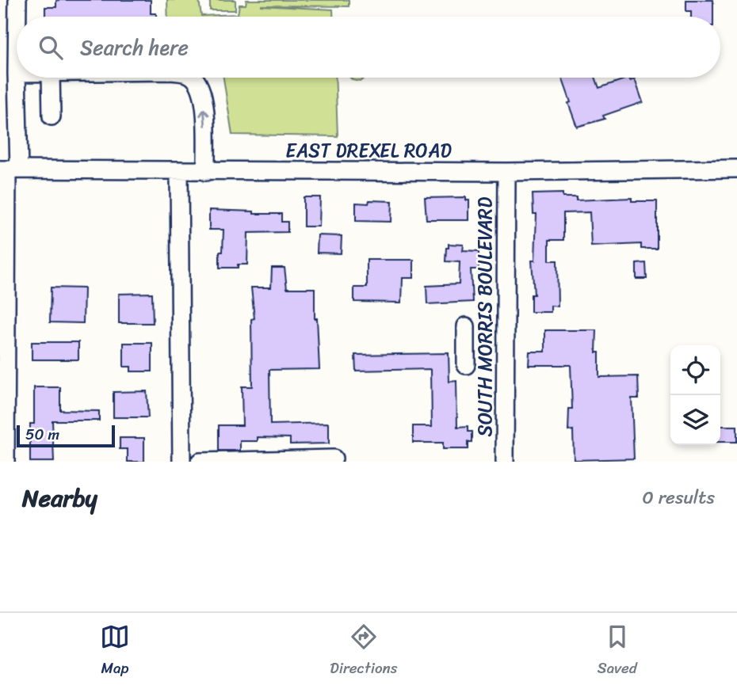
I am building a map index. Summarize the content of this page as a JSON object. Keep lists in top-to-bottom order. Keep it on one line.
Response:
{"streets":{"street":["EAST DREXEL ROAD","SOUTH MORRIS BOULEVARD"]},"crossings":[["EAST DREXEL ROAD","SOUTH MORRIS BOULEVARD"]],"scale_bar":"50 m","page":{"search":"Search here","scale":"50 m","heading":["Nearby","0 results"],"nav":["Map","Directions","Saved"]}}
